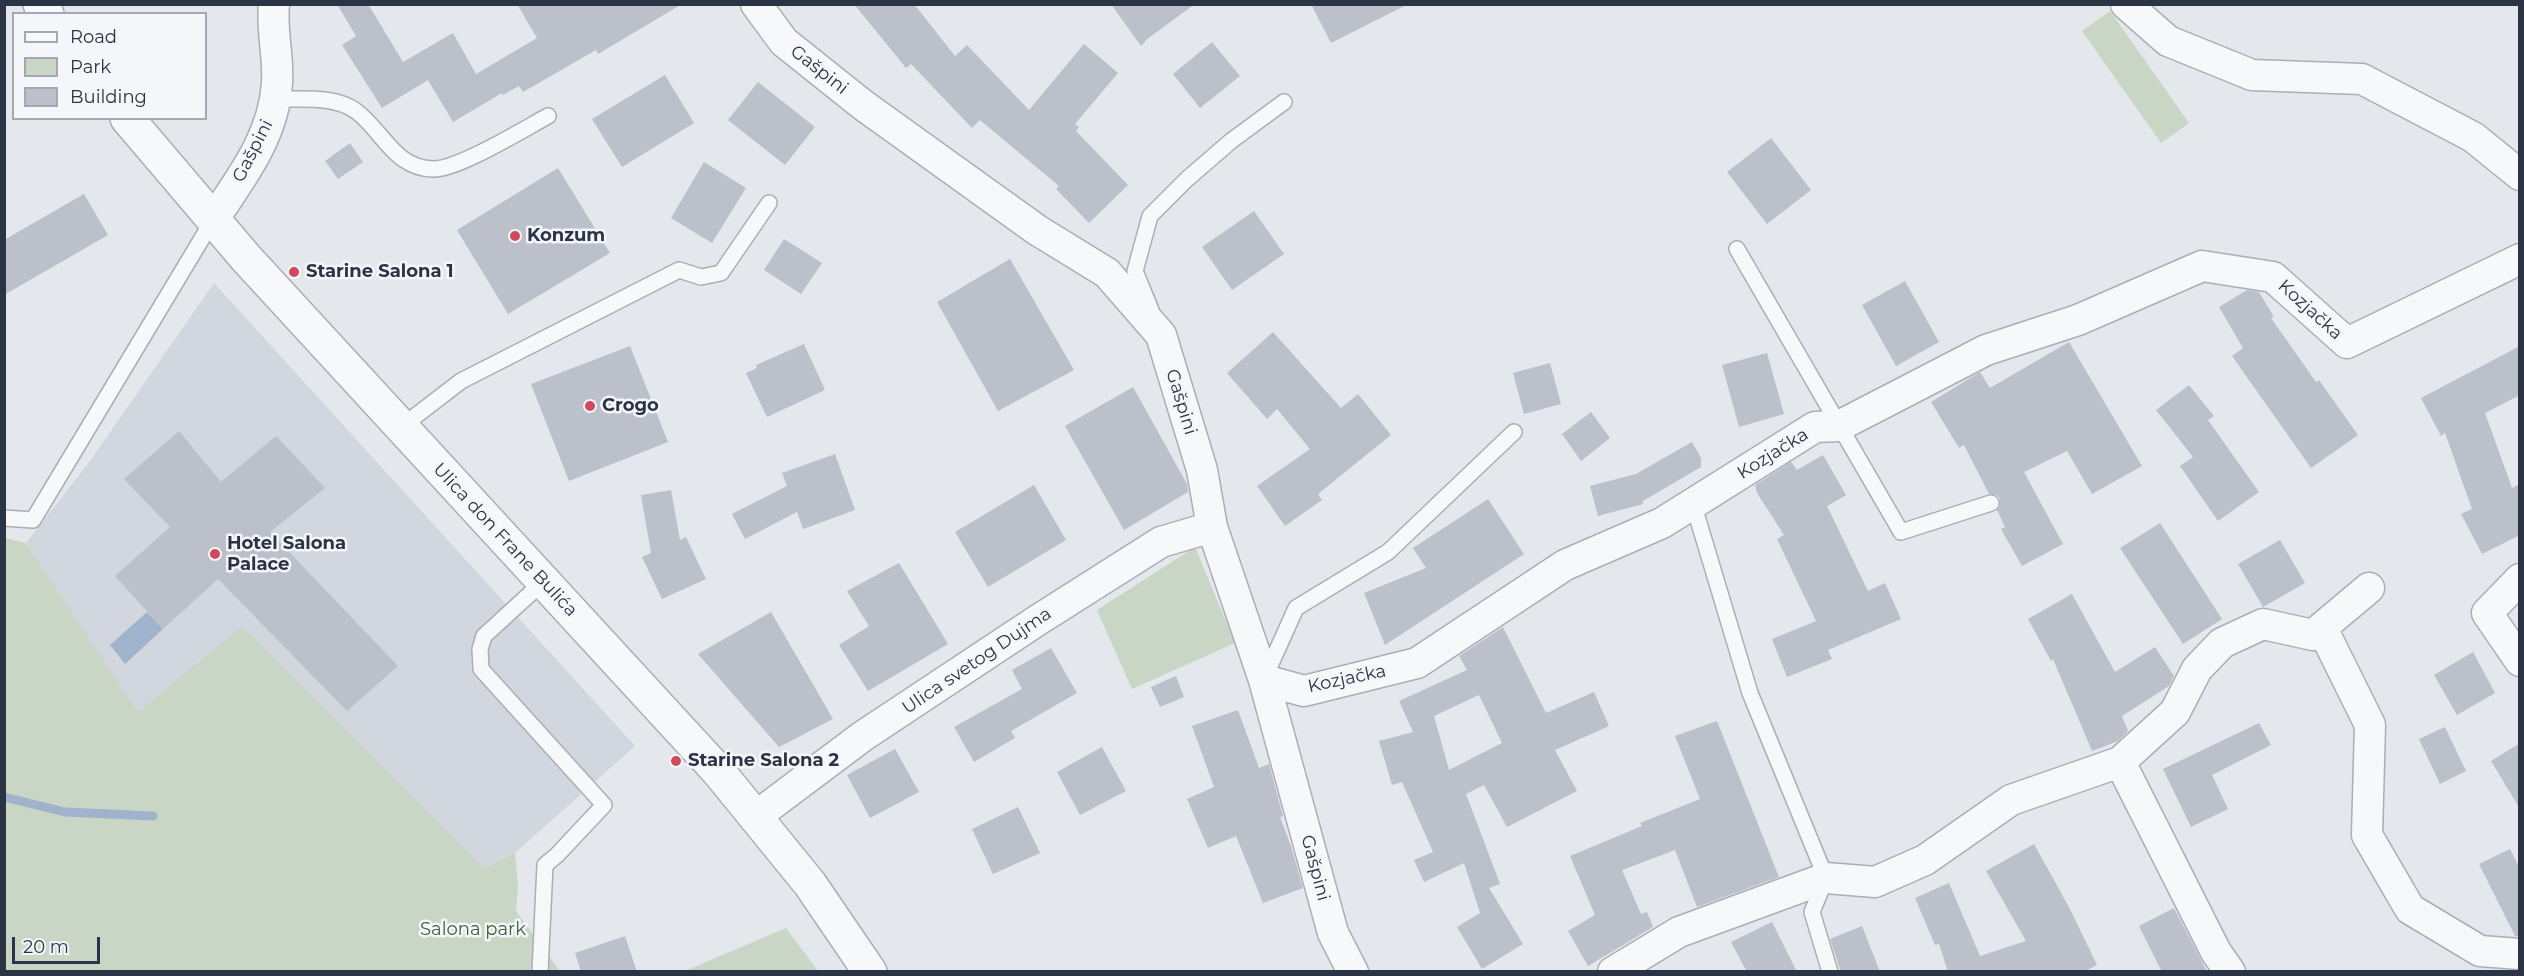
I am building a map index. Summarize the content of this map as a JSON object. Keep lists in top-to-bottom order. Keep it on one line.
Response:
{"streets":{"street":["Gašpini","Kozjačka","Ulica don Frane Bulića","Ulica svetog Dujma"]},"crossings":[["Gašpini","Kozjačka"],["Gašpini","Ulica don Frane Bulića"],["Gašpini","Ulica svetog Dujma"],["Ulica don Frane Bulića","Ulica svetog Dujma"]],"parks":["Salona park"],"places":["Konzum","Starine Salona 1","Crogo","Hotel Salona Palace","Starine Salona 2"],"legend":["Road","Park","Building"],"scale_bar":"20 m"}
